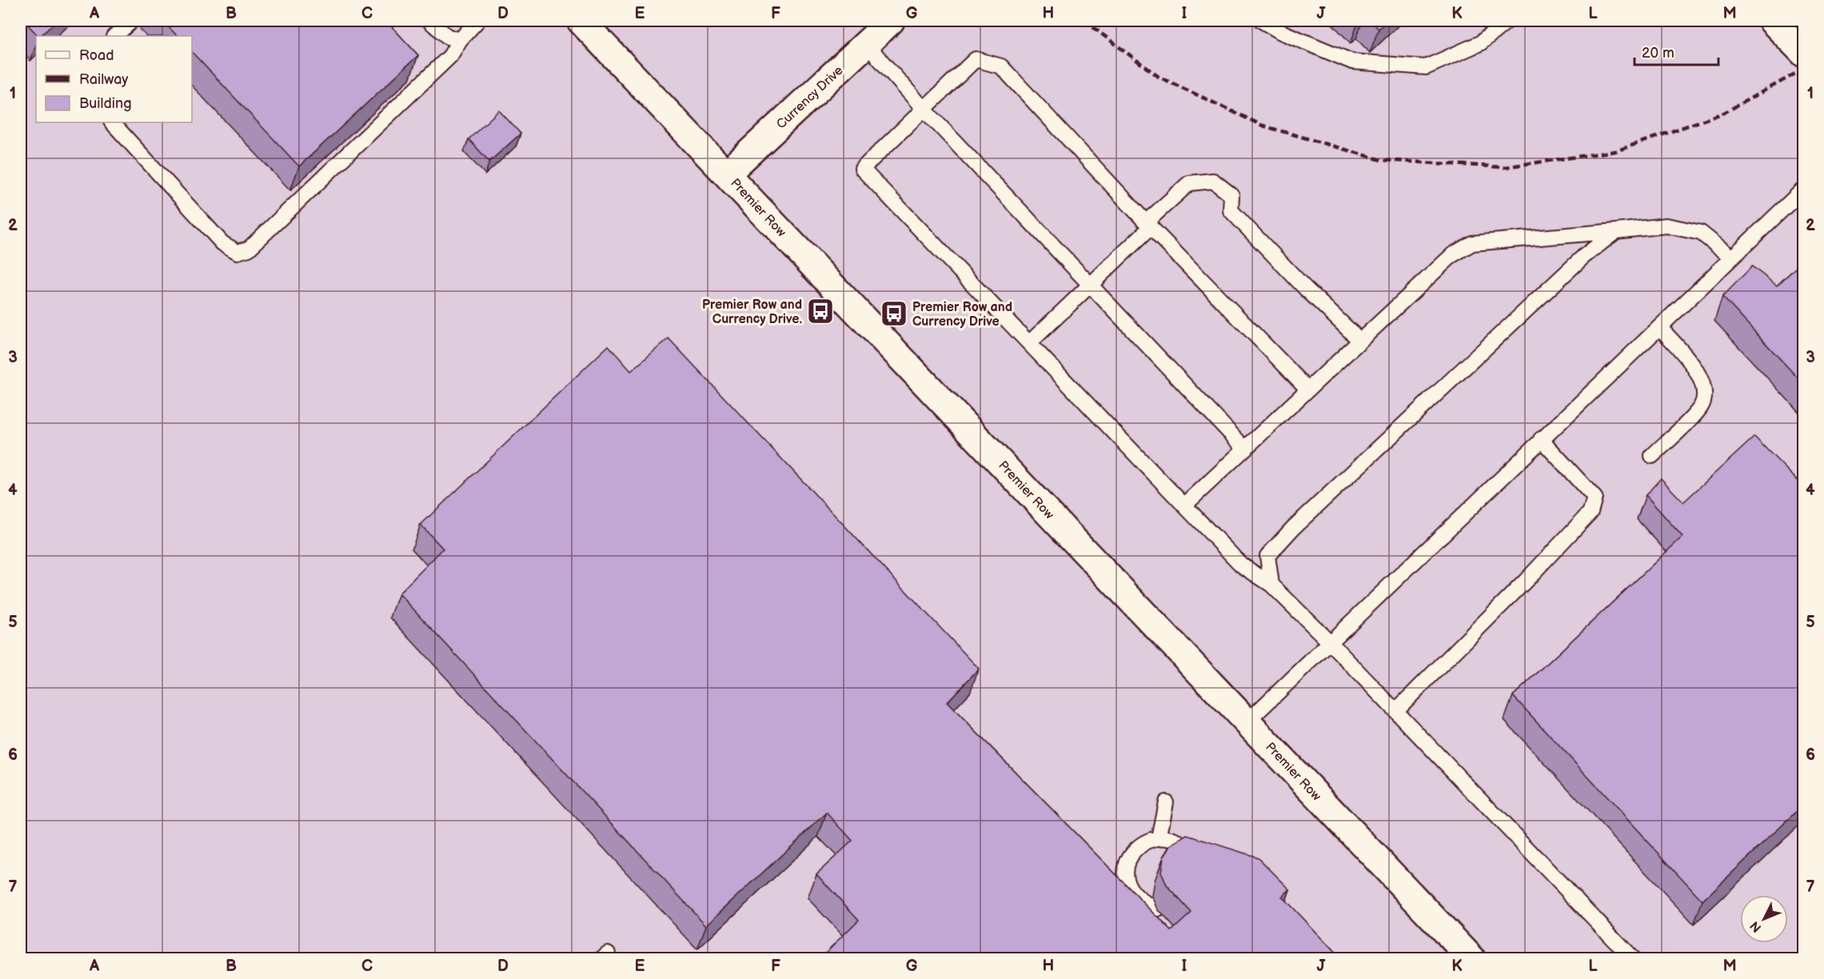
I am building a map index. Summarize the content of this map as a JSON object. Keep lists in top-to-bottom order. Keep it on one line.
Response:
{"streets":{"street":["Currency Drive","Premier Row"]},"crossings":[["Currency Drive","Premier Row"]],"places":{"bus stop":["Premier Row and Currency Drive.","Premier Row and Currency Drive"]},"legend":["Road","Railway","Building"],"scale_bar":"20 m","north":"bottom left","grid":{"columns":["A","B","C","D","E","F","G","H","I","J","K","L","M"],"rows":["1","2","3","4","5","6","7"]}}
